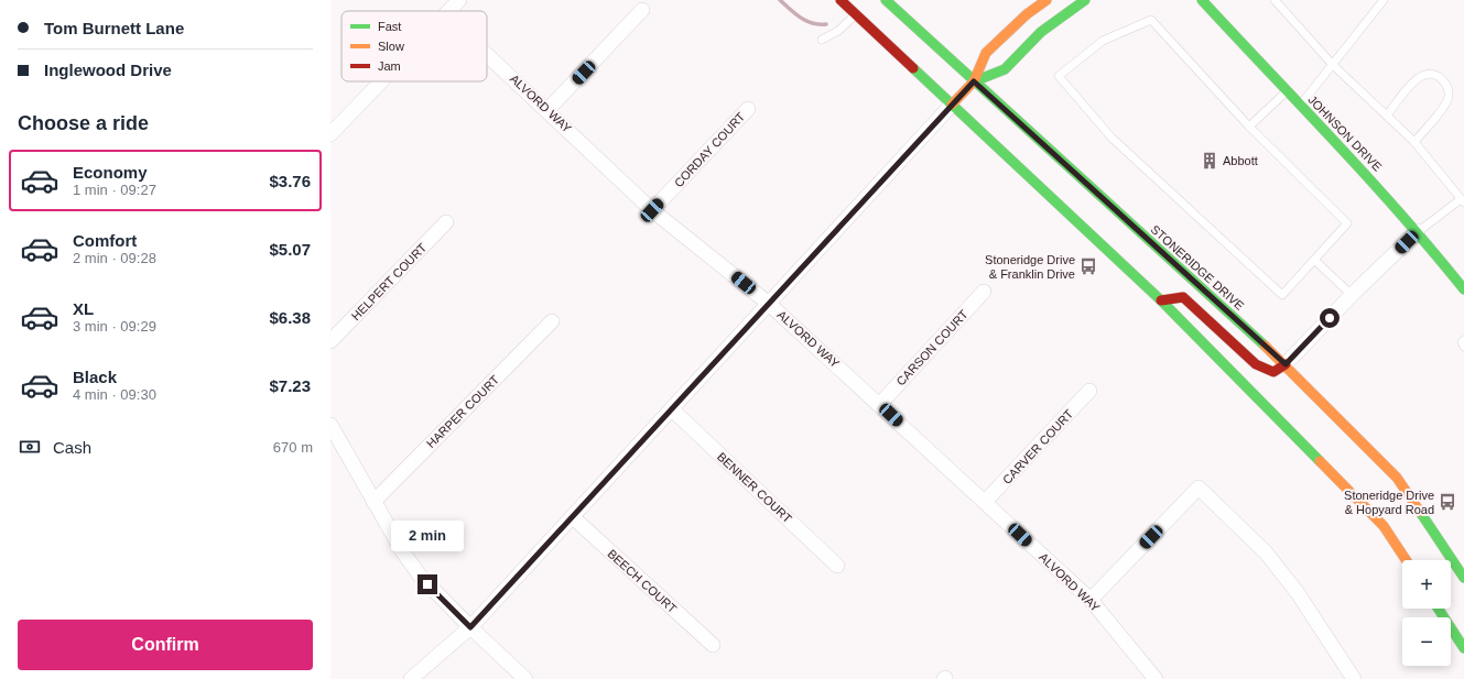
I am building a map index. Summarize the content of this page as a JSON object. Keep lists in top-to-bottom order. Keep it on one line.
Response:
{"streets":{"main road":["JOHNSON DRIVE","STONERIDGE DRIVE"],"street":["ALVORD WAY","CORDAY COURT","HELPERT COURT","CARSON COURT","HARPER COURT","CARVER COURT","BENNER COURT","BEECH COURT"]},"crossings":[["ALVORD WAY","CORDAY COURT"],["ALVORD WAY","CARSON COURT"],["ALVORD WAY","CARVER COURT"]],"places":{"building":["Abbott"],"bus stop":["Stoneridge Drive & Franklin Drive","Stoneridge Drive & Hopyard Road"]},"legend":["Fast","Slow","Jam"],"page":{"banner":["Tom Burnett Lane","Inglewood Drive"],"heading":"Choose a ride","list":[{"name":"Economy","note":"1 min · 09:27","value":"$3.76"},{"name":"Comfort","note":"2 min · 09:28","value":"$5.07"},{"name":"XL","note":"3 min · 09:29","value":"$6.38"},{"name":"Black","note":"4 min · 09:30","value":"$7.23"}],"pay":["Cash","670 m"],"bubble":"2 min","map_buttons":["+","−"],"buttons":"Confirm"}}
